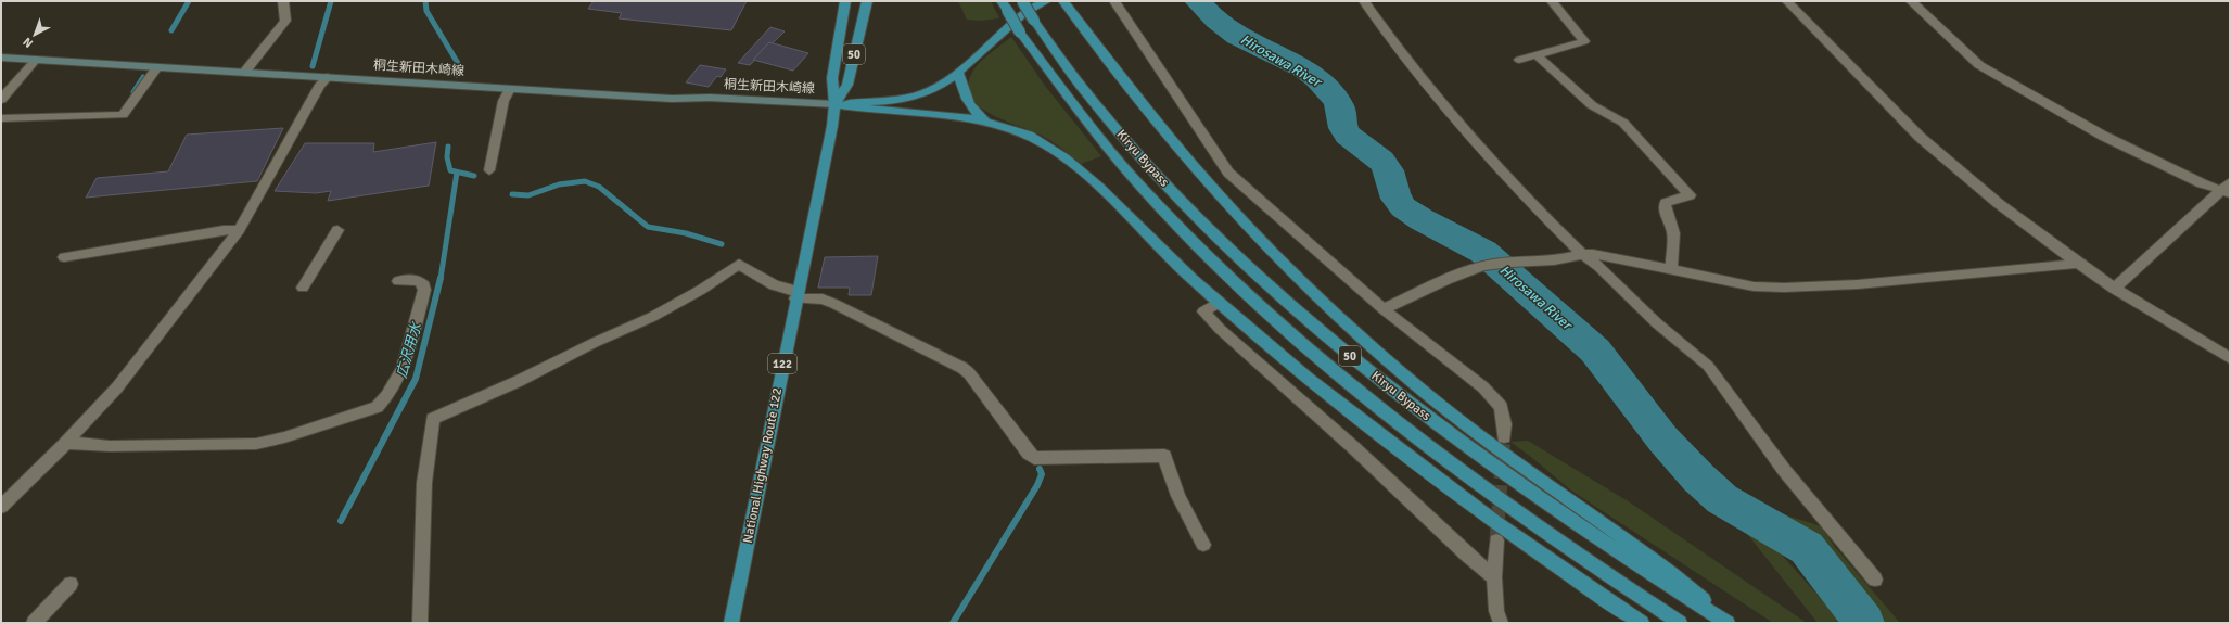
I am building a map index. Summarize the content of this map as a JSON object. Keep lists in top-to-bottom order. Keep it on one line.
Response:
{"streets":{"highway":["50","Kiryu Bypass","122","National Highway Route 122"],"main road":["桐生新田木崎線"]},"crossings":[["桐生新田木崎線","National Highway Route 122"]],"water":["Hirosawa River","広沢用水"],"north":"bottom left"}
